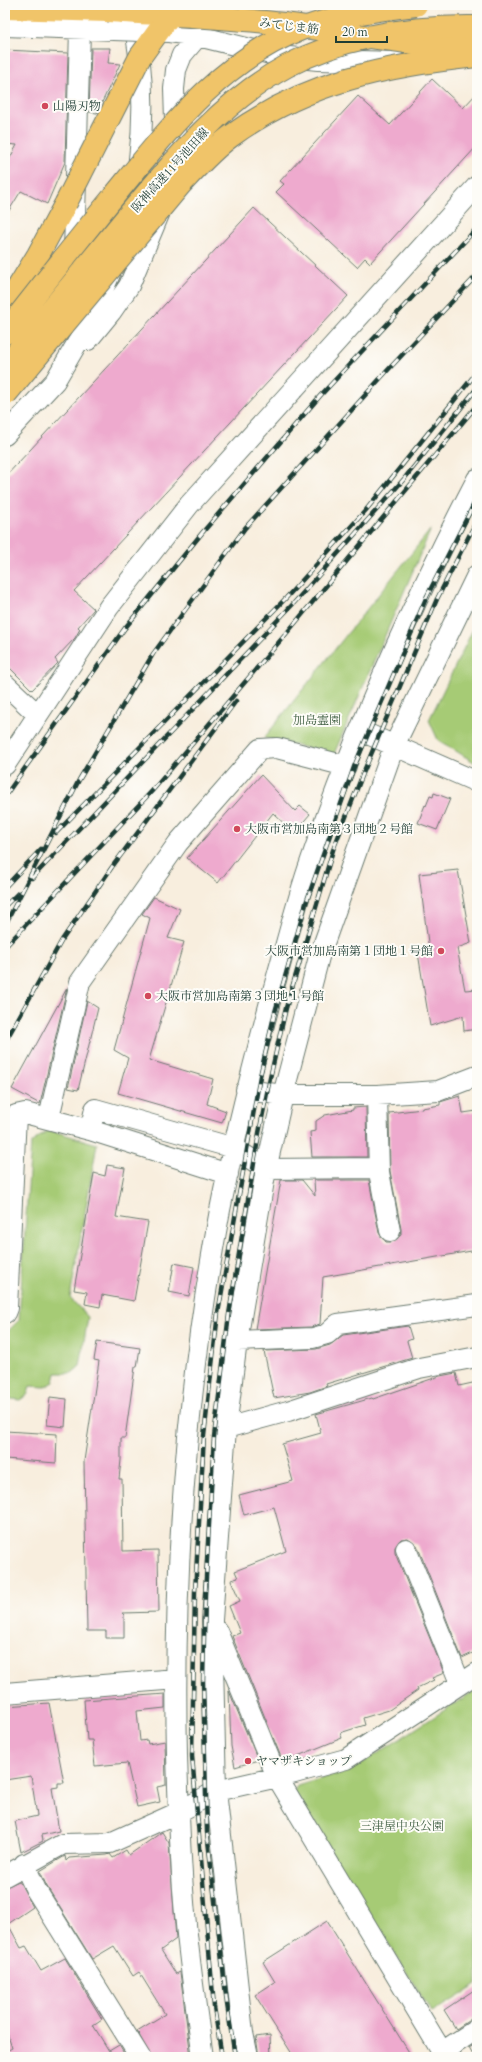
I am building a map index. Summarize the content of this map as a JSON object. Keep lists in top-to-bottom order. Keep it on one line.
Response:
{"streets":{"main road":["みてじま筋","阪神高速11号池田線"]},"parks":["加島霊園","三津屋中央公園"],"places":["山陽刃物","大阪市営加島南第３団地２号館","大阪市営加島南第１団地１号館","大阪市営加島南第３団地１号館","ヤマザキショップ"],"scale_bar":"20 m"}
